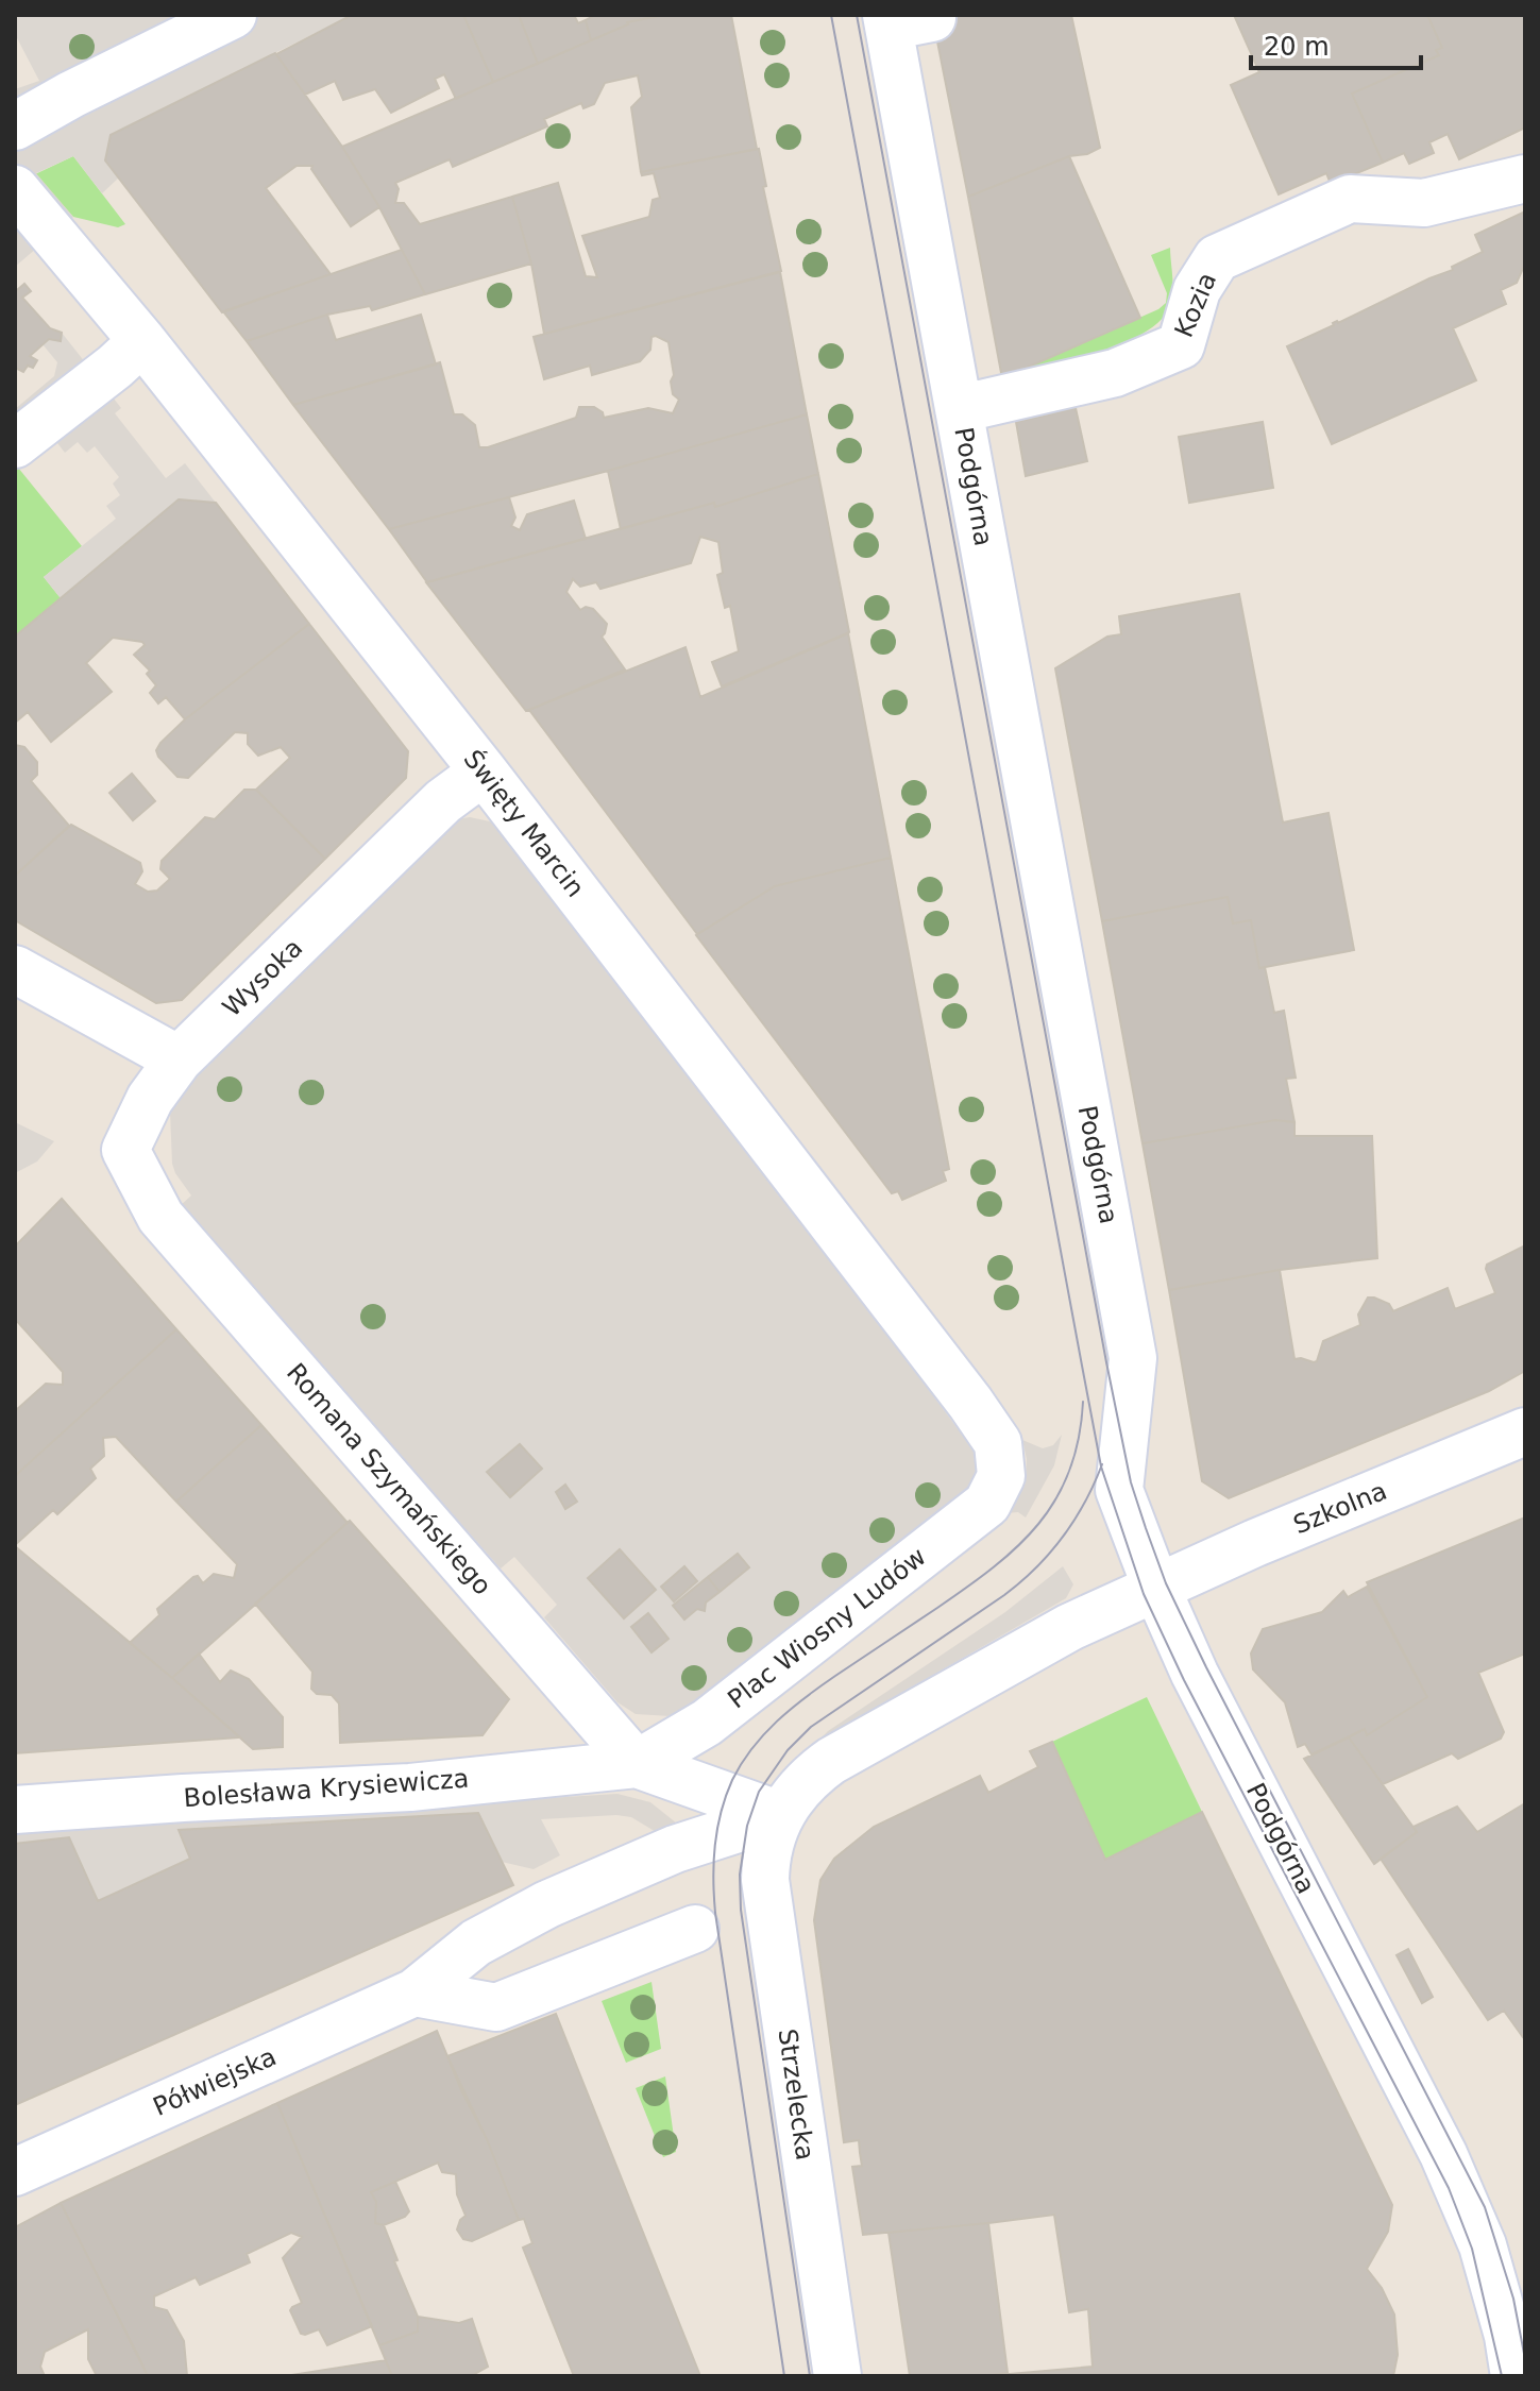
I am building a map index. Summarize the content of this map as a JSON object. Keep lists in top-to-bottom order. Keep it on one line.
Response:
{"streets":{"street":["Kozia","Podgórna","Święty Marcin","Wysoka","Romana Szymańskiego","Szkolna","Plac Wiosny Ludów","Bolesława Krysiewicza","Półwiejska","Strzelecka"]},"crossings":[["Kozia","Podgórna"],["Podgórna","Szkolna"],["Święty Marcin","Wysoka"],["Święty Marcin","Plac Wiosny Ludów"],["Wysoka","Romana Szymańskiego"],["Romana Szymańskiego","Plac Wiosny Ludów"],["Romana Szymańskiego","Bolesława Krysiewicza"],["Romana Szymańskiego","Półwiejska"],["Romana Szymańskiego","Strzelecka"],["Plac Wiosny Ludów","Bolesława Krysiewicza"],["Półwiejska","Strzelecka"]],"scale_bar":"20 m"}
